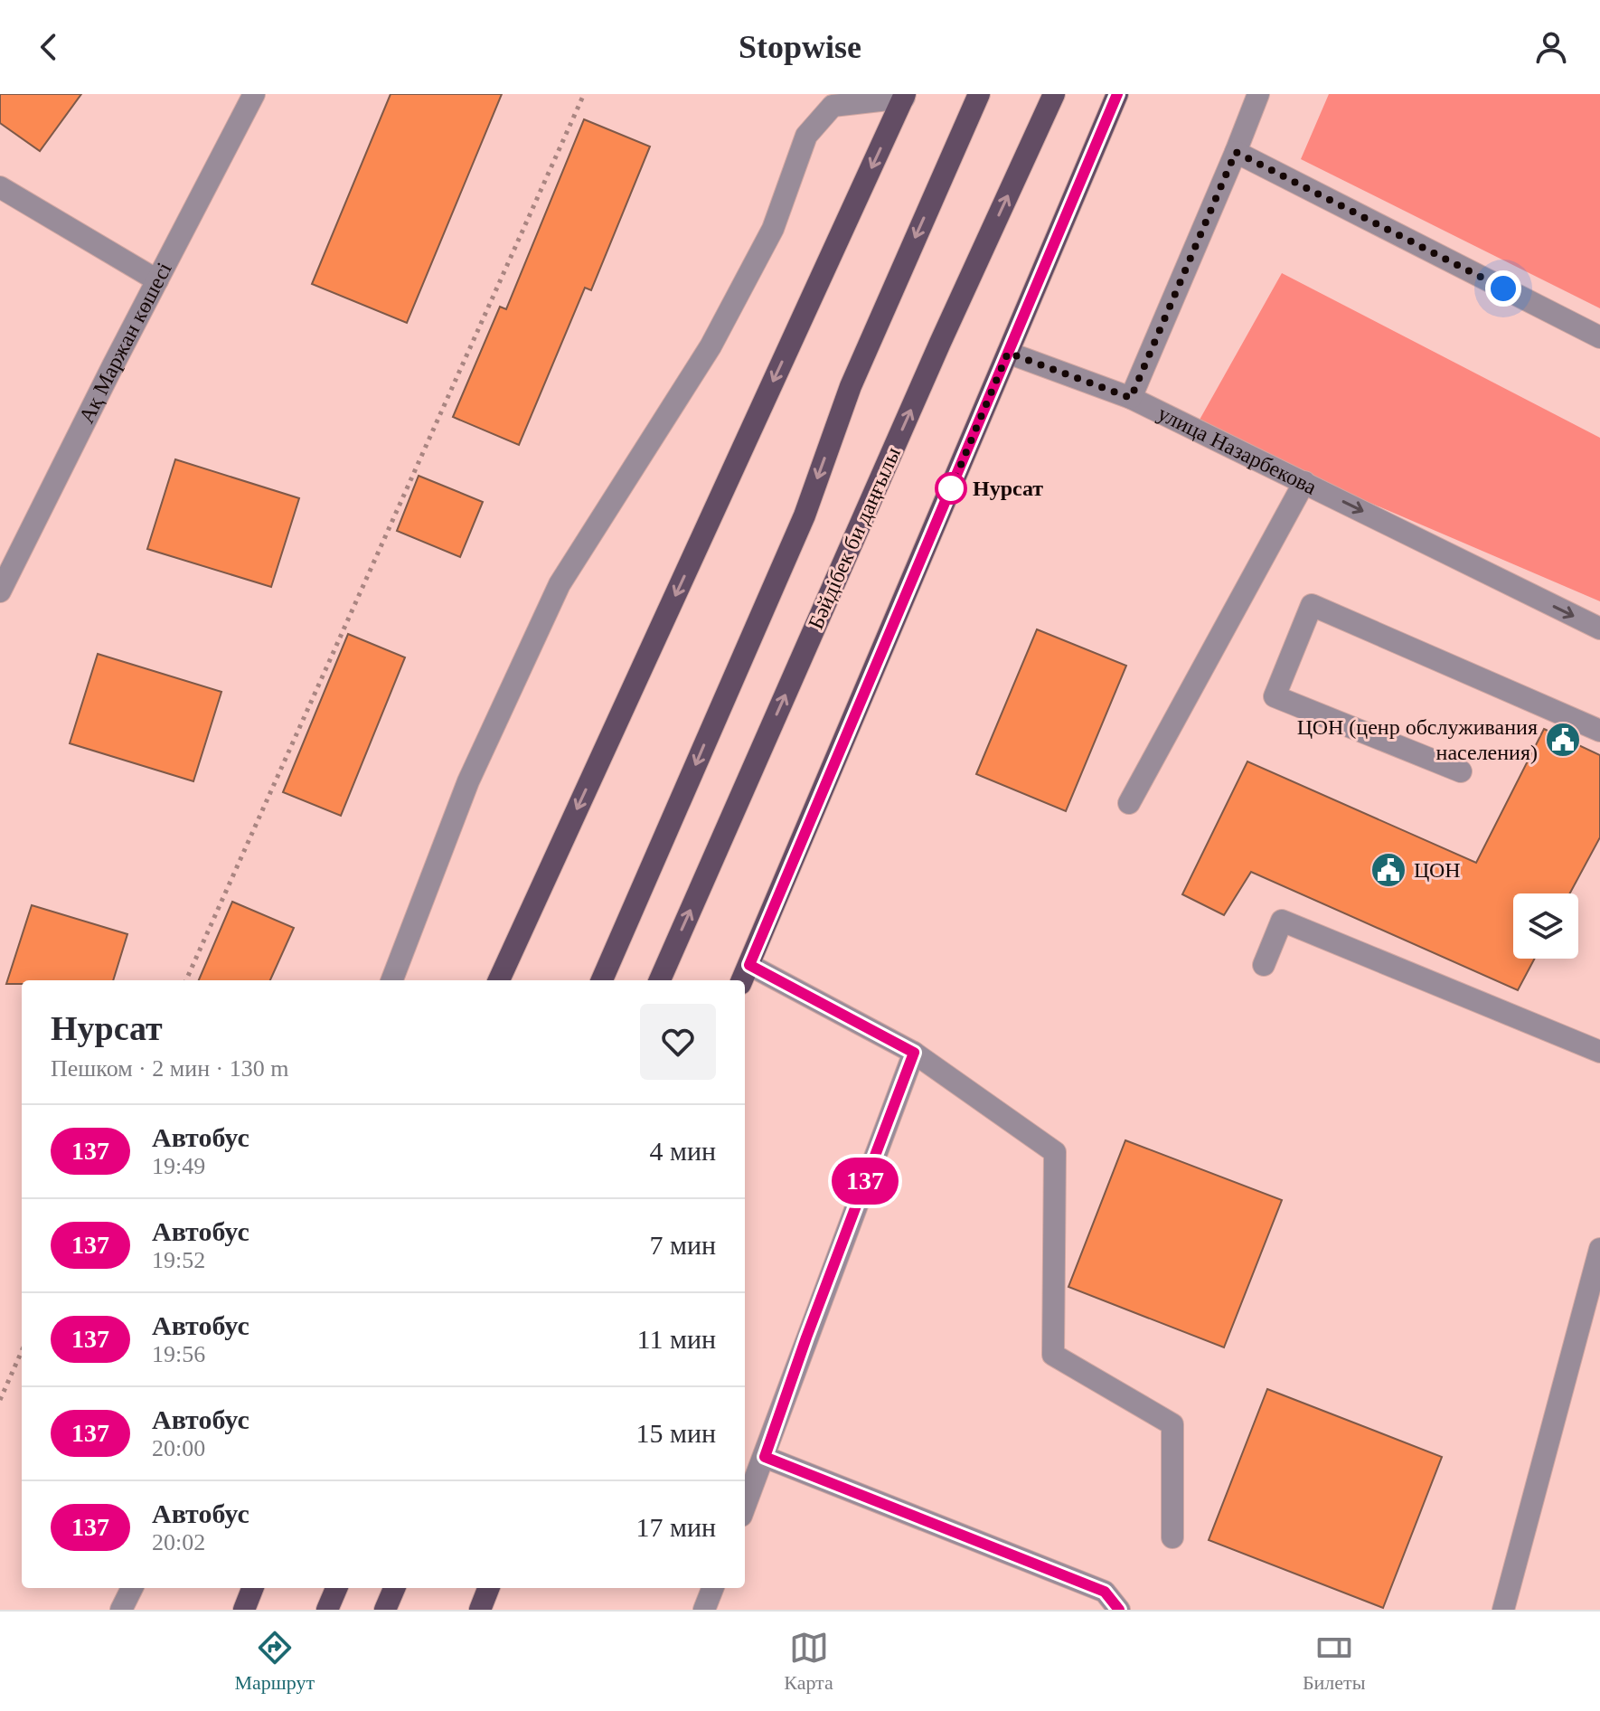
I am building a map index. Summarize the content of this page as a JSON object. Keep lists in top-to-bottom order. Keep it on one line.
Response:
{"streets":{"main road":["Бәйдібек би даңғылы"],"street":["Ақ Маржан көшесі","улица Назарбекова"]},"one_way":["улица Назарбекова"],"places":{"other":["Нурсат"],"public building":["ЦОН (ценр обслуживания населения)","ЦОН"]},"lines":["bus line 137"],"page":{"header":"Stopwise","on_map":"137","heading":["Нурсат","Пешком · 2 мин · 130 m"],"list":[{"mark":"137","name":"Автобус","note":"19:49","value":"4 мин"},{"mark":"137","name":"Автобус","note":"19:52","value":"7 мин"},{"mark":"137","name":"Автобус","note":"19:56","value":"11 мин"},{"mark":"137","name":"Автобус","note":"20:00","value":"15 мин"},{"mark":"137","name":"Автобус","note":"20:02","value":"17 мин"}],"tabs":["Маршрут","Карта","Билеты"]}}
